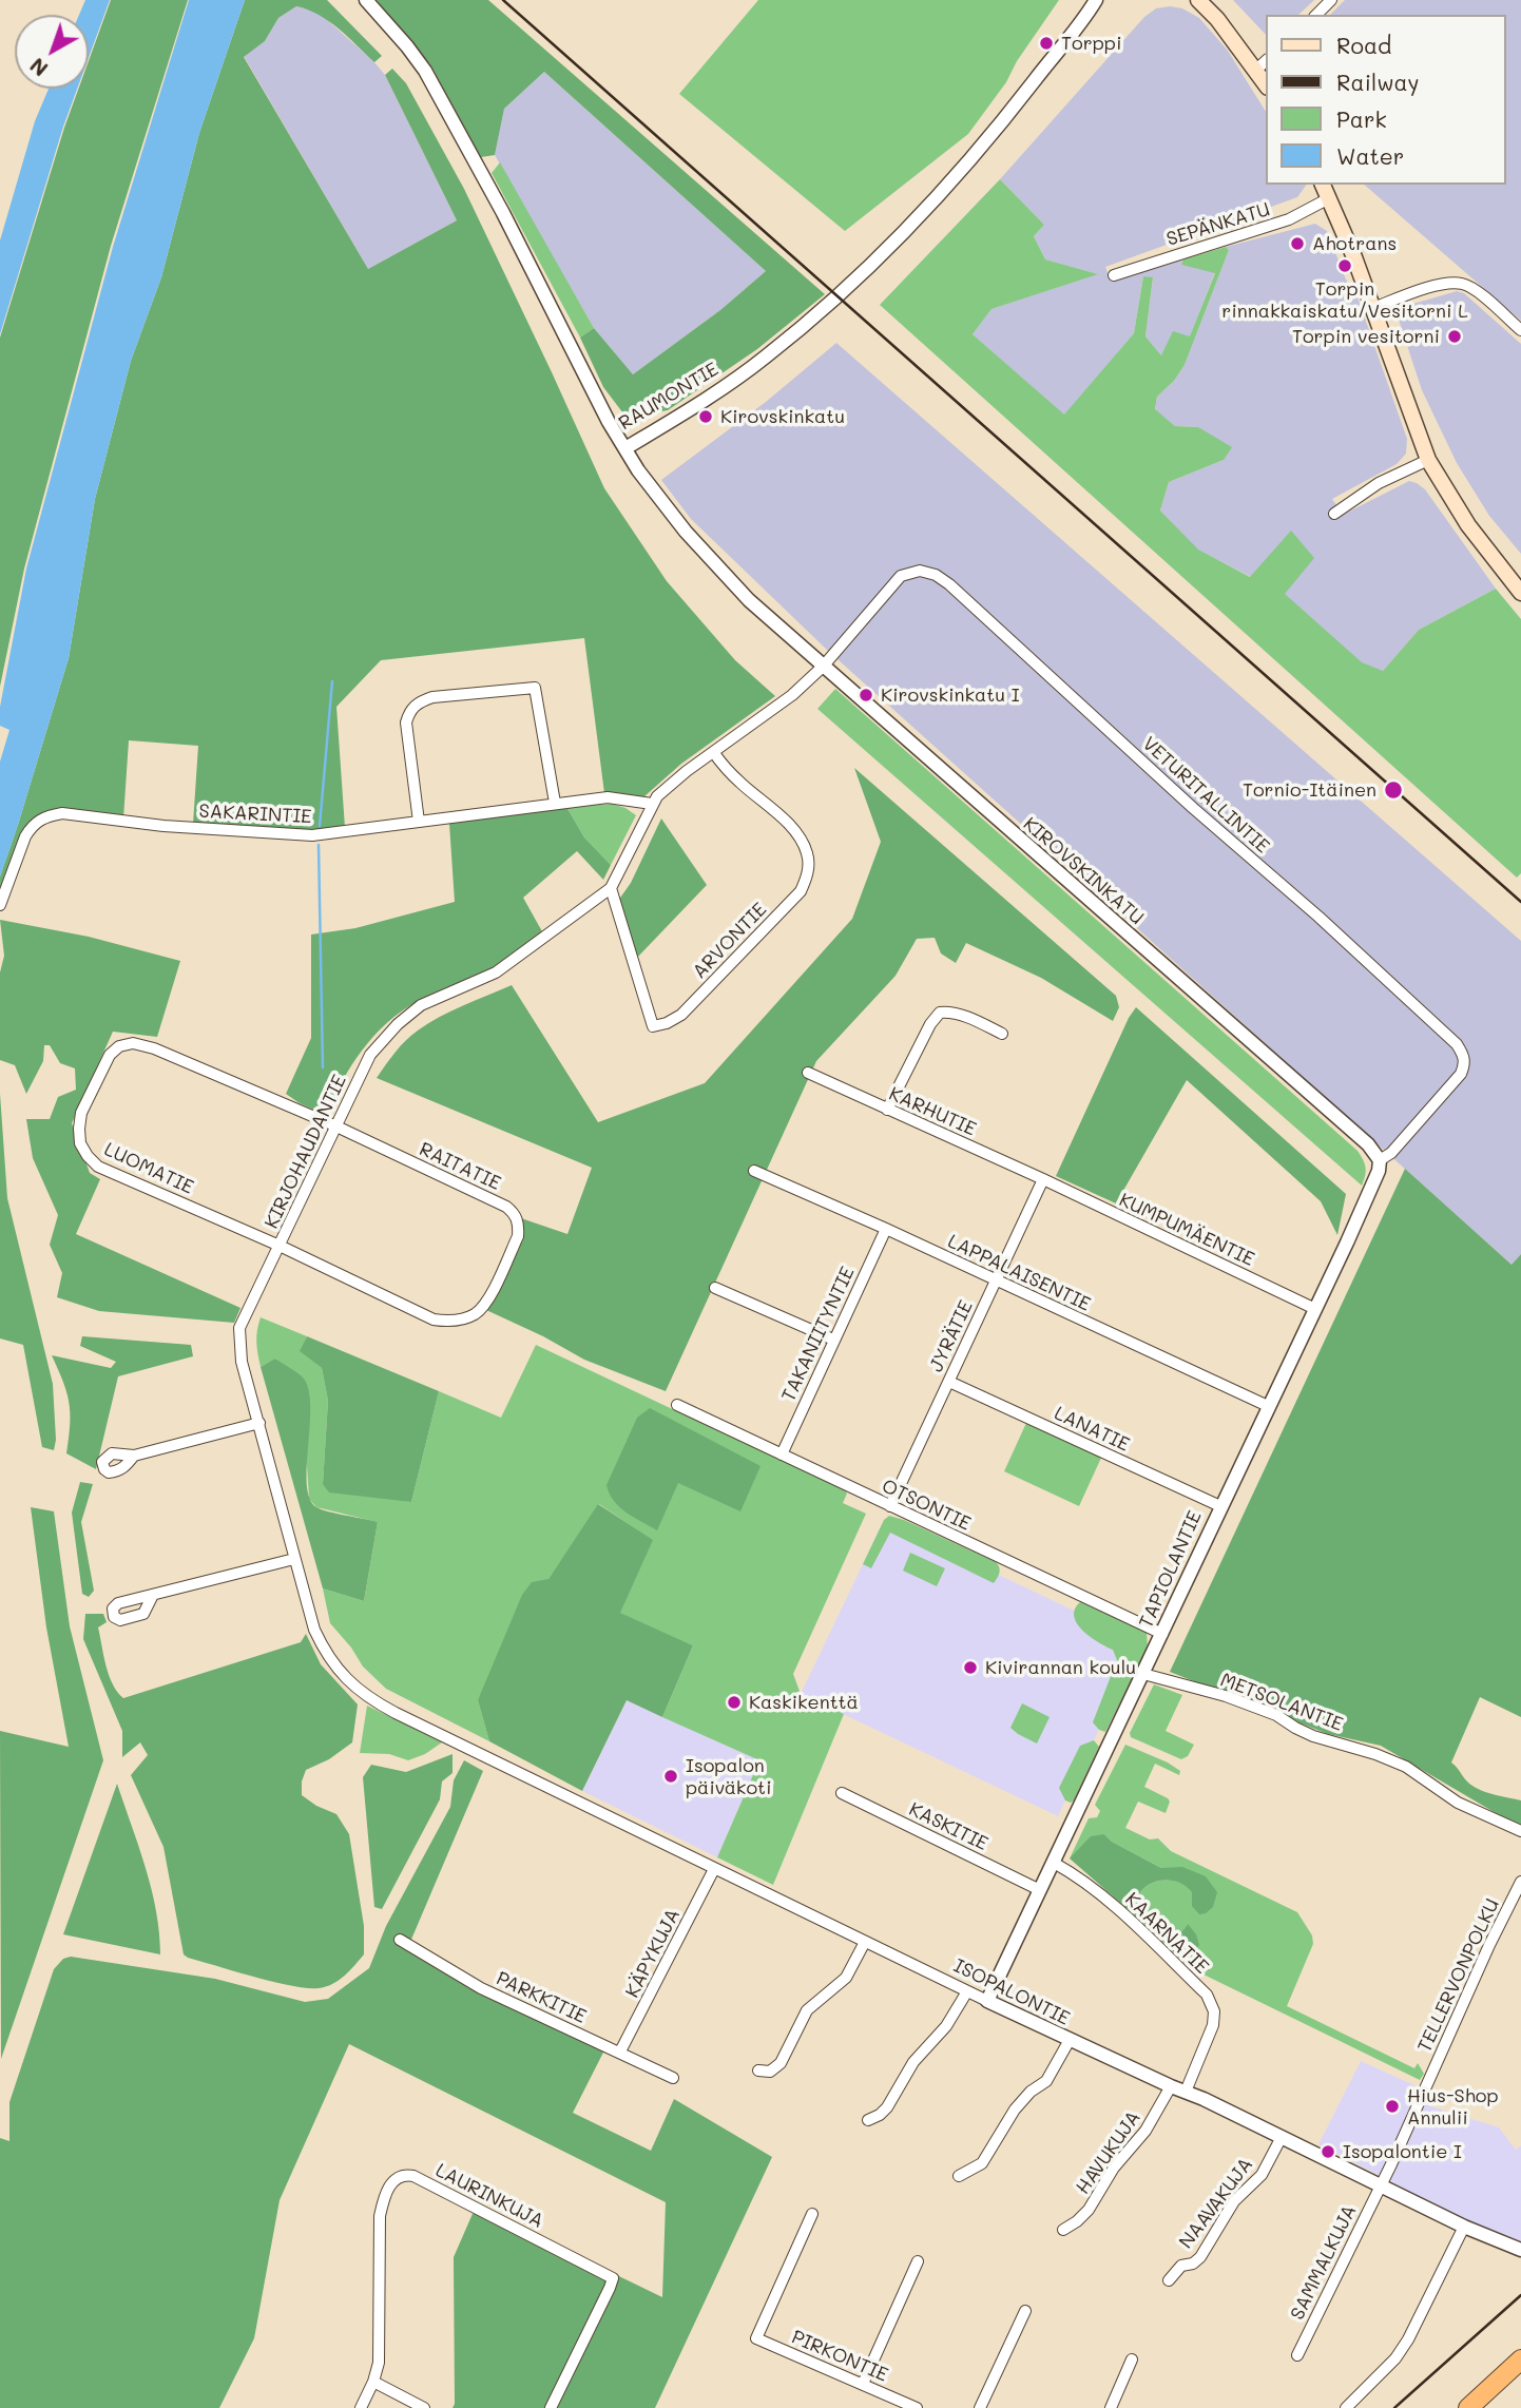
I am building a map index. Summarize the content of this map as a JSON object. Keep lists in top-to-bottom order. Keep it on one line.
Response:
{"streets":{"street":["SEPÄNKATU","RAUMONTIE","VETURITALLINTIE","SAKARINTIE","KIROVSKINKATU","ARVONTIE","KARHUTIE","KIRJOHAUDANTIE","RAITATIE","LUOMATIE","KUMPUMÄENTIE","LAPPALAISENTIE","TAKANIITYNTIE","JYRÄTIE","LANATIE","OTSONTIE","TAPIOLANTIE","METSOLANTIE","KASKITIE","KAARNATIE","KÄPYKUJA","TELLERVONPOLKU","ISOPALONTIE","PARKKITIE","HAVUKUJA","LAURINKUJA","NAAVAKUJA","SAMMALKUJA","PIRKONTIE"]},"crossings":[["RAUMONTIE","KIROVSKINKATU"],["VETURITALLINTIE","KIROVSKINKATU"],["VETURITALLINTIE","KIRJOHAUDANTIE"],["VETURITALLINTIE","TAPIOLANTIE"],["SAKARINTIE","KIRJOHAUDANTIE"],["KIROVSKINKATU","KIRJOHAUDANTIE"],["KIROVSKINKATU","TAPIOLANTIE"],["ARVONTIE","KIRJOHAUDANTIE"],["KARHUTIE","KUMPUMÄENTIE"],["KARHUTIE","JYRÄTIE"],["KIRJOHAUDANTIE","RAITATIE"],["KIRJOHAUDANTIE","LUOMATIE"],["KIRJOHAUDANTIE","ISOPALONTIE"],["RAITATIE","LUOMATIE"],["KUMPUMÄENTIE","JYRÄTIE"],["KUMPUMÄENTIE","TAPIOLANTIE"],["LAPPALAISENTIE","TAKANIITYNTIE"],["LAPPALAISENTIE","JYRÄTIE"],["LAPPALAISENTIE","TAPIOLANTIE"],["TAKANIITYNTIE","OTSONTIE"],["JYRÄTIE","LANATIE"],["JYRÄTIE","OTSONTIE"],["LANATIE","TAPIOLANTIE"],["OTSONTIE","TAPIOLANTIE"],["TAPIOLANTIE","METSOLANTIE"],["TAPIOLANTIE","KASKITIE"],["TAPIOLANTIE","KAARNATIE"],["TAPIOLANTIE","ISOPALONTIE"],["KAARNATIE","ISOPALONTIE"],["KÄPYKUJA","ISOPALONTIE"],["KÄPYKUJA","PARKKITIE"],["TELLERVONPOLKU","ISOPALONTIE"],["TELLERVONPOLKU","SAMMALKUJA"],["ISOPALONTIE","HAVUKUJA"],["ISOPALONTIE","NAAVAKUJA"],["ISOPALONTIE","SAMMALKUJA"]],"places":["Torppi","Ahotrans","Torpin rinnakkaiskatu/Vesitorni L","Torpin vesitorni","Kirovskinkatu","Kirovskinkatu I","Tornio-Itäinen","Kivirannan koulu","Kaskikenttä","Isopalon päiväkoti","Hius-Shop Annulii","Isopalontie I"],"legend":["Road","Railway","Park","Water"],"north":"bottom left"}
